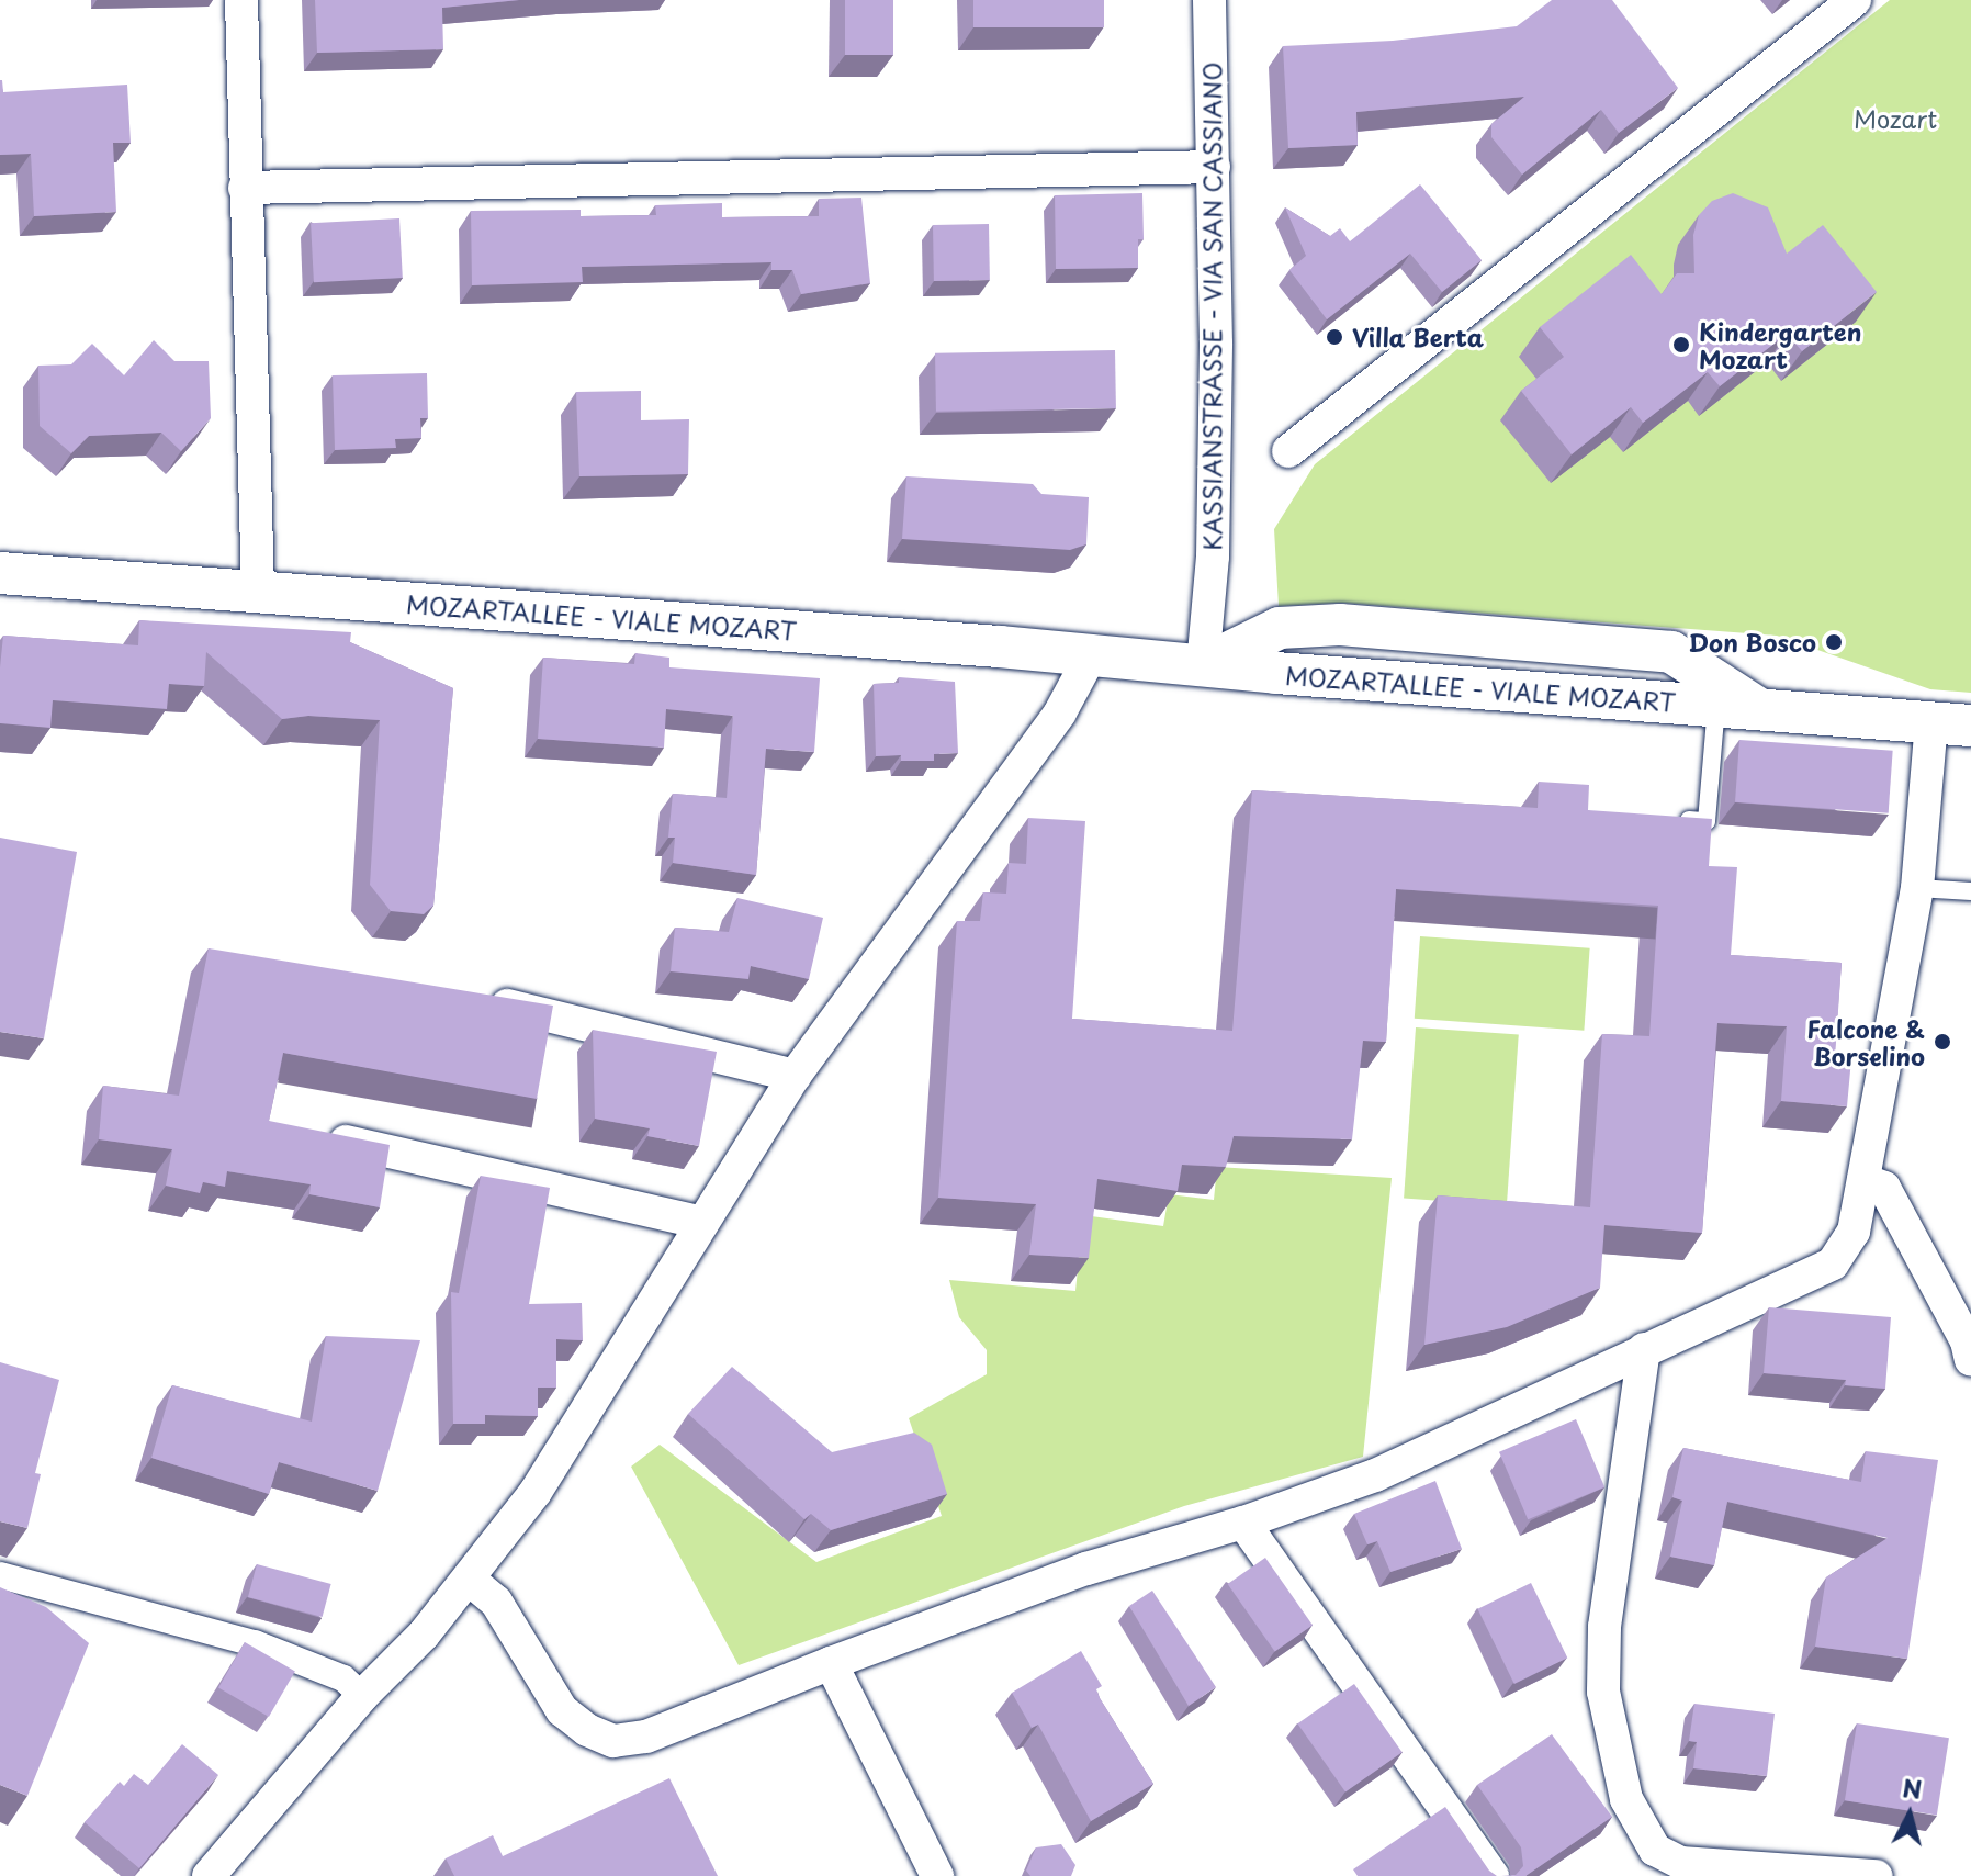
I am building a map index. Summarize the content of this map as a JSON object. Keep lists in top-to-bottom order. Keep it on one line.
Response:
{"streets":{"street":["KASSIANSTRASSE - VIA SAN CASSIANO","MOZARTALLEE - VIALE MOZART"]},"crossings":[["KASSIANSTRASSE - VIA SAN CASSIANO","MOZARTALLEE - VIALE MOZART"]],"parks":["Mozart"],"places":["Villa Berta","Kindergarten Mozart","Don Bosco","Falcone & Borselino"],"north":"top"}
